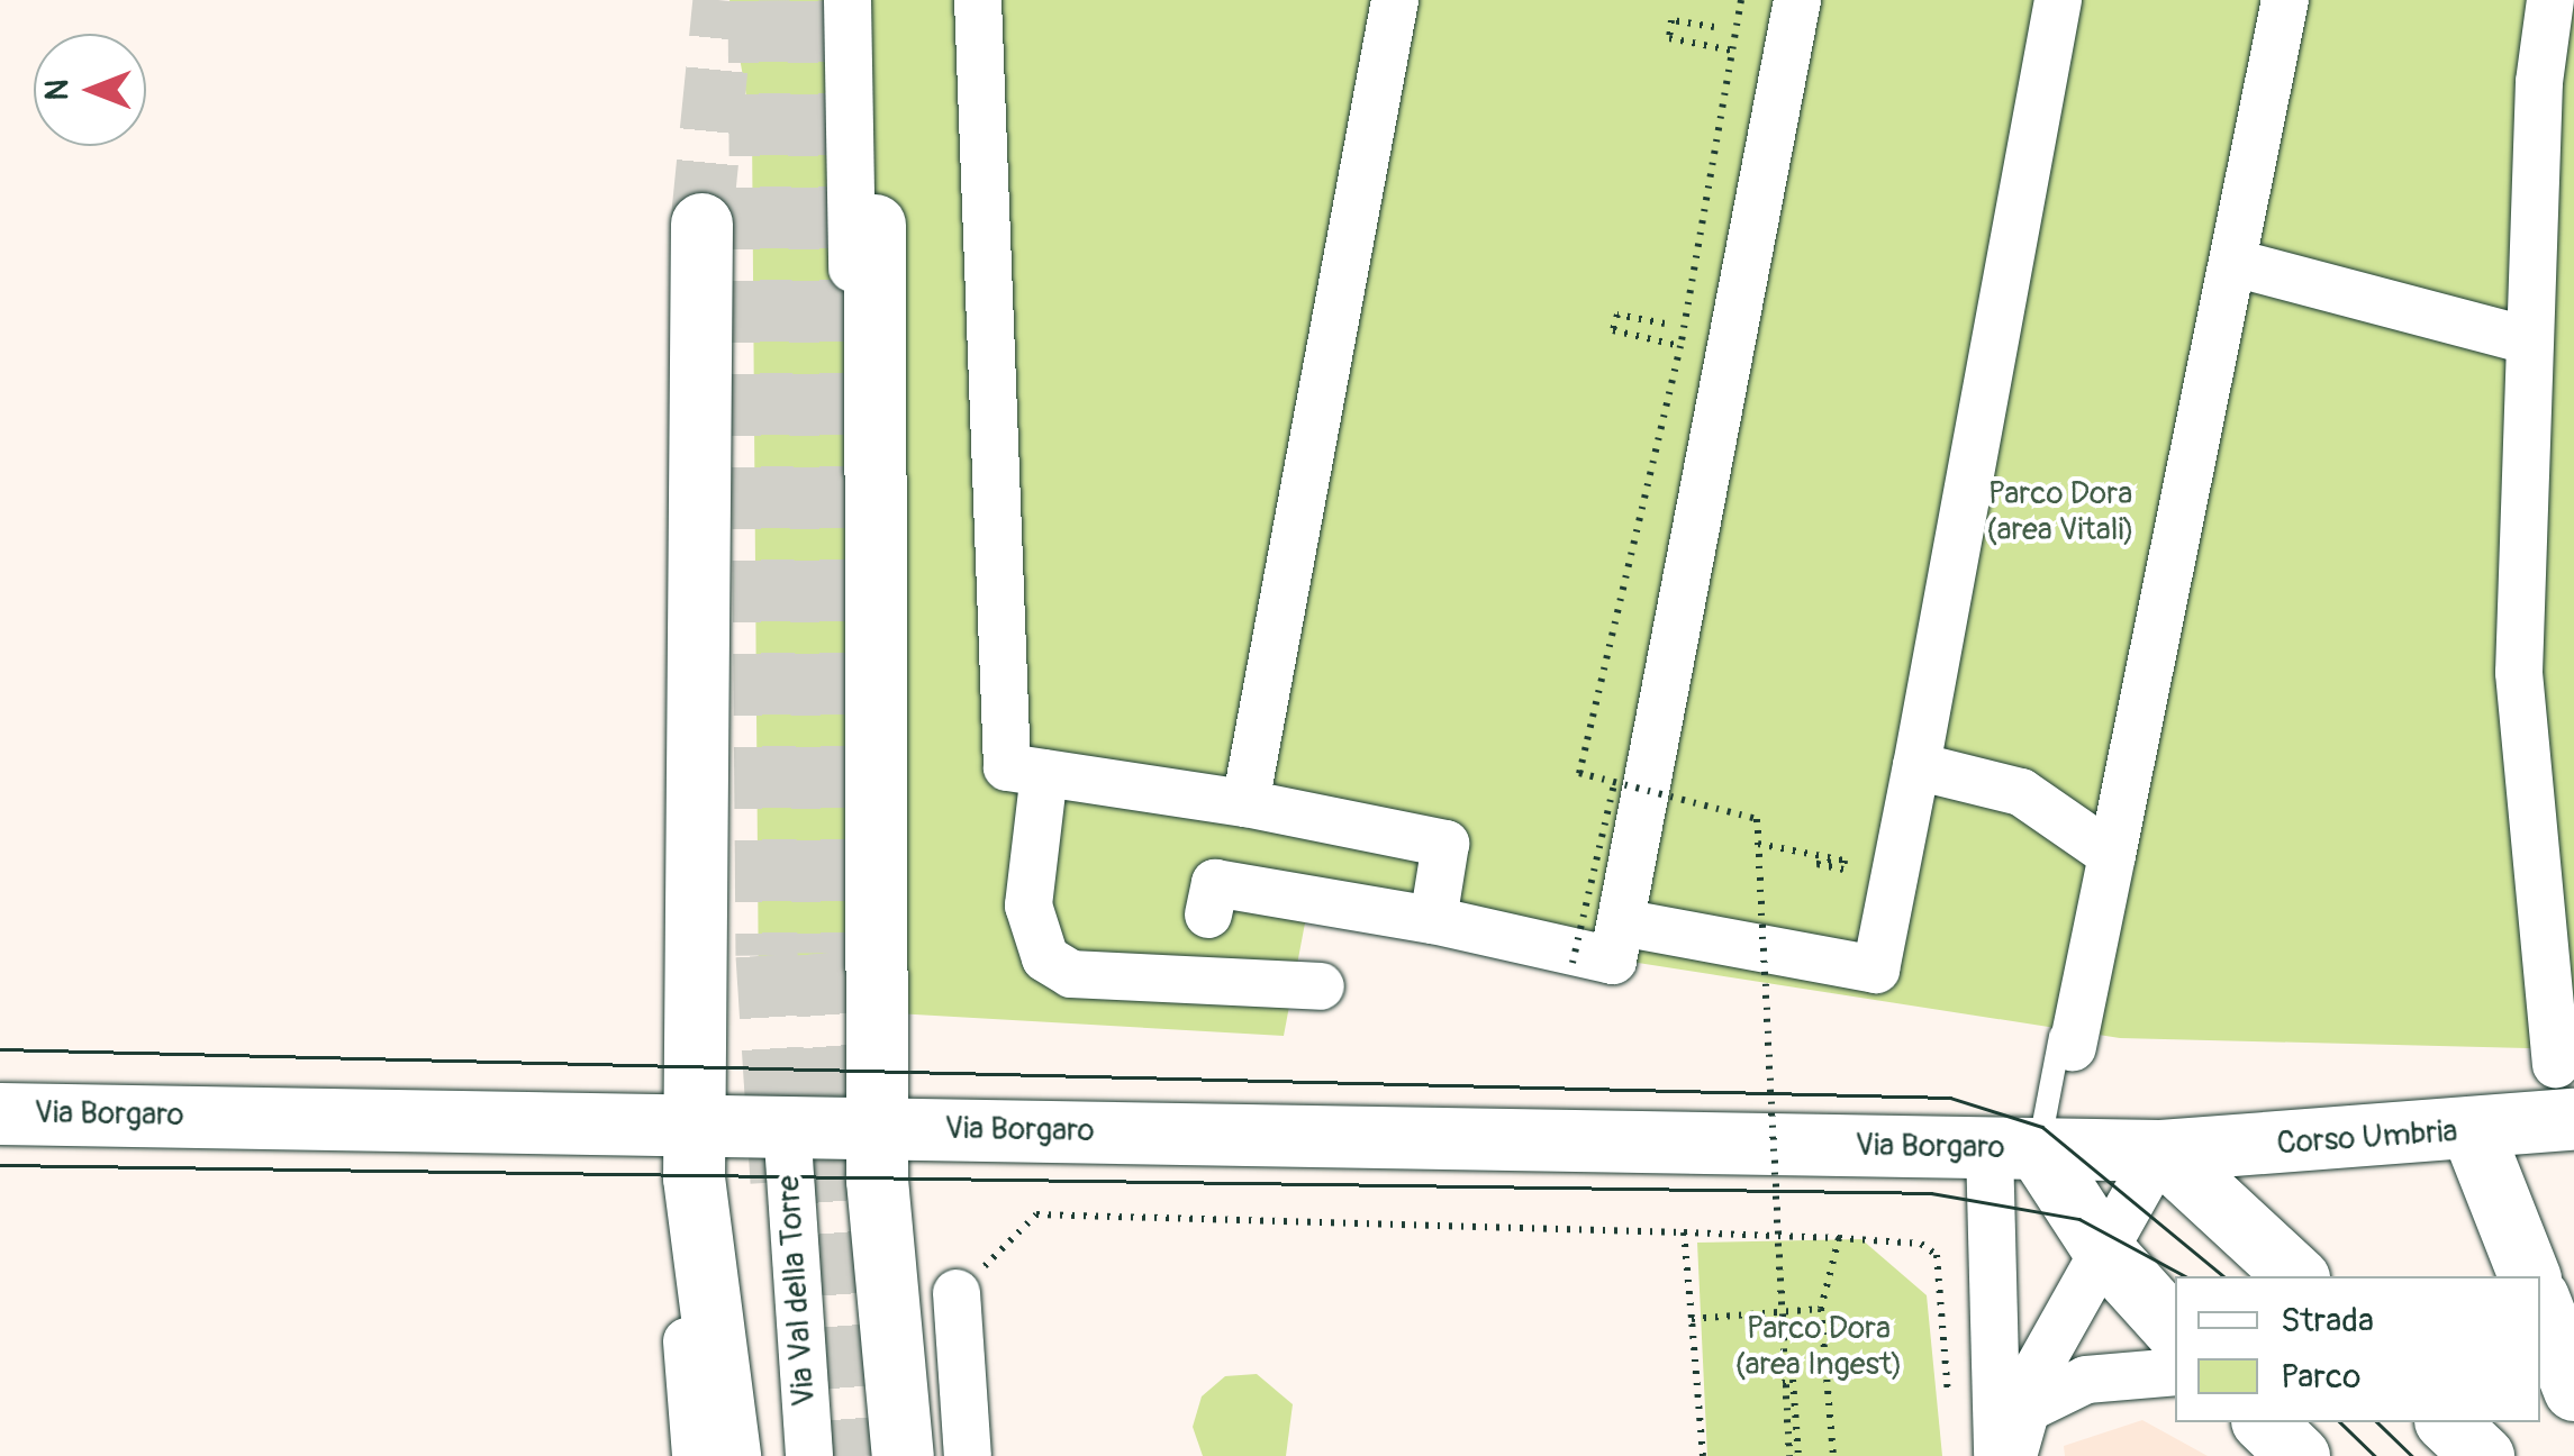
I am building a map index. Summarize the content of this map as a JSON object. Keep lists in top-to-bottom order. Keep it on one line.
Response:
{"streets":{"street":["Via Borgaro","Corso Umbria","Via Val della Torre"]},"crossings":[["Via Borgaro","Corso Umbria"],["Via Borgaro","Via Val della Torre"]],"parks":["Parco Dora (area Vitali)","Parco Dora (area Ingest)"],"legend":["Strada","Parco"],"north":"left"}
